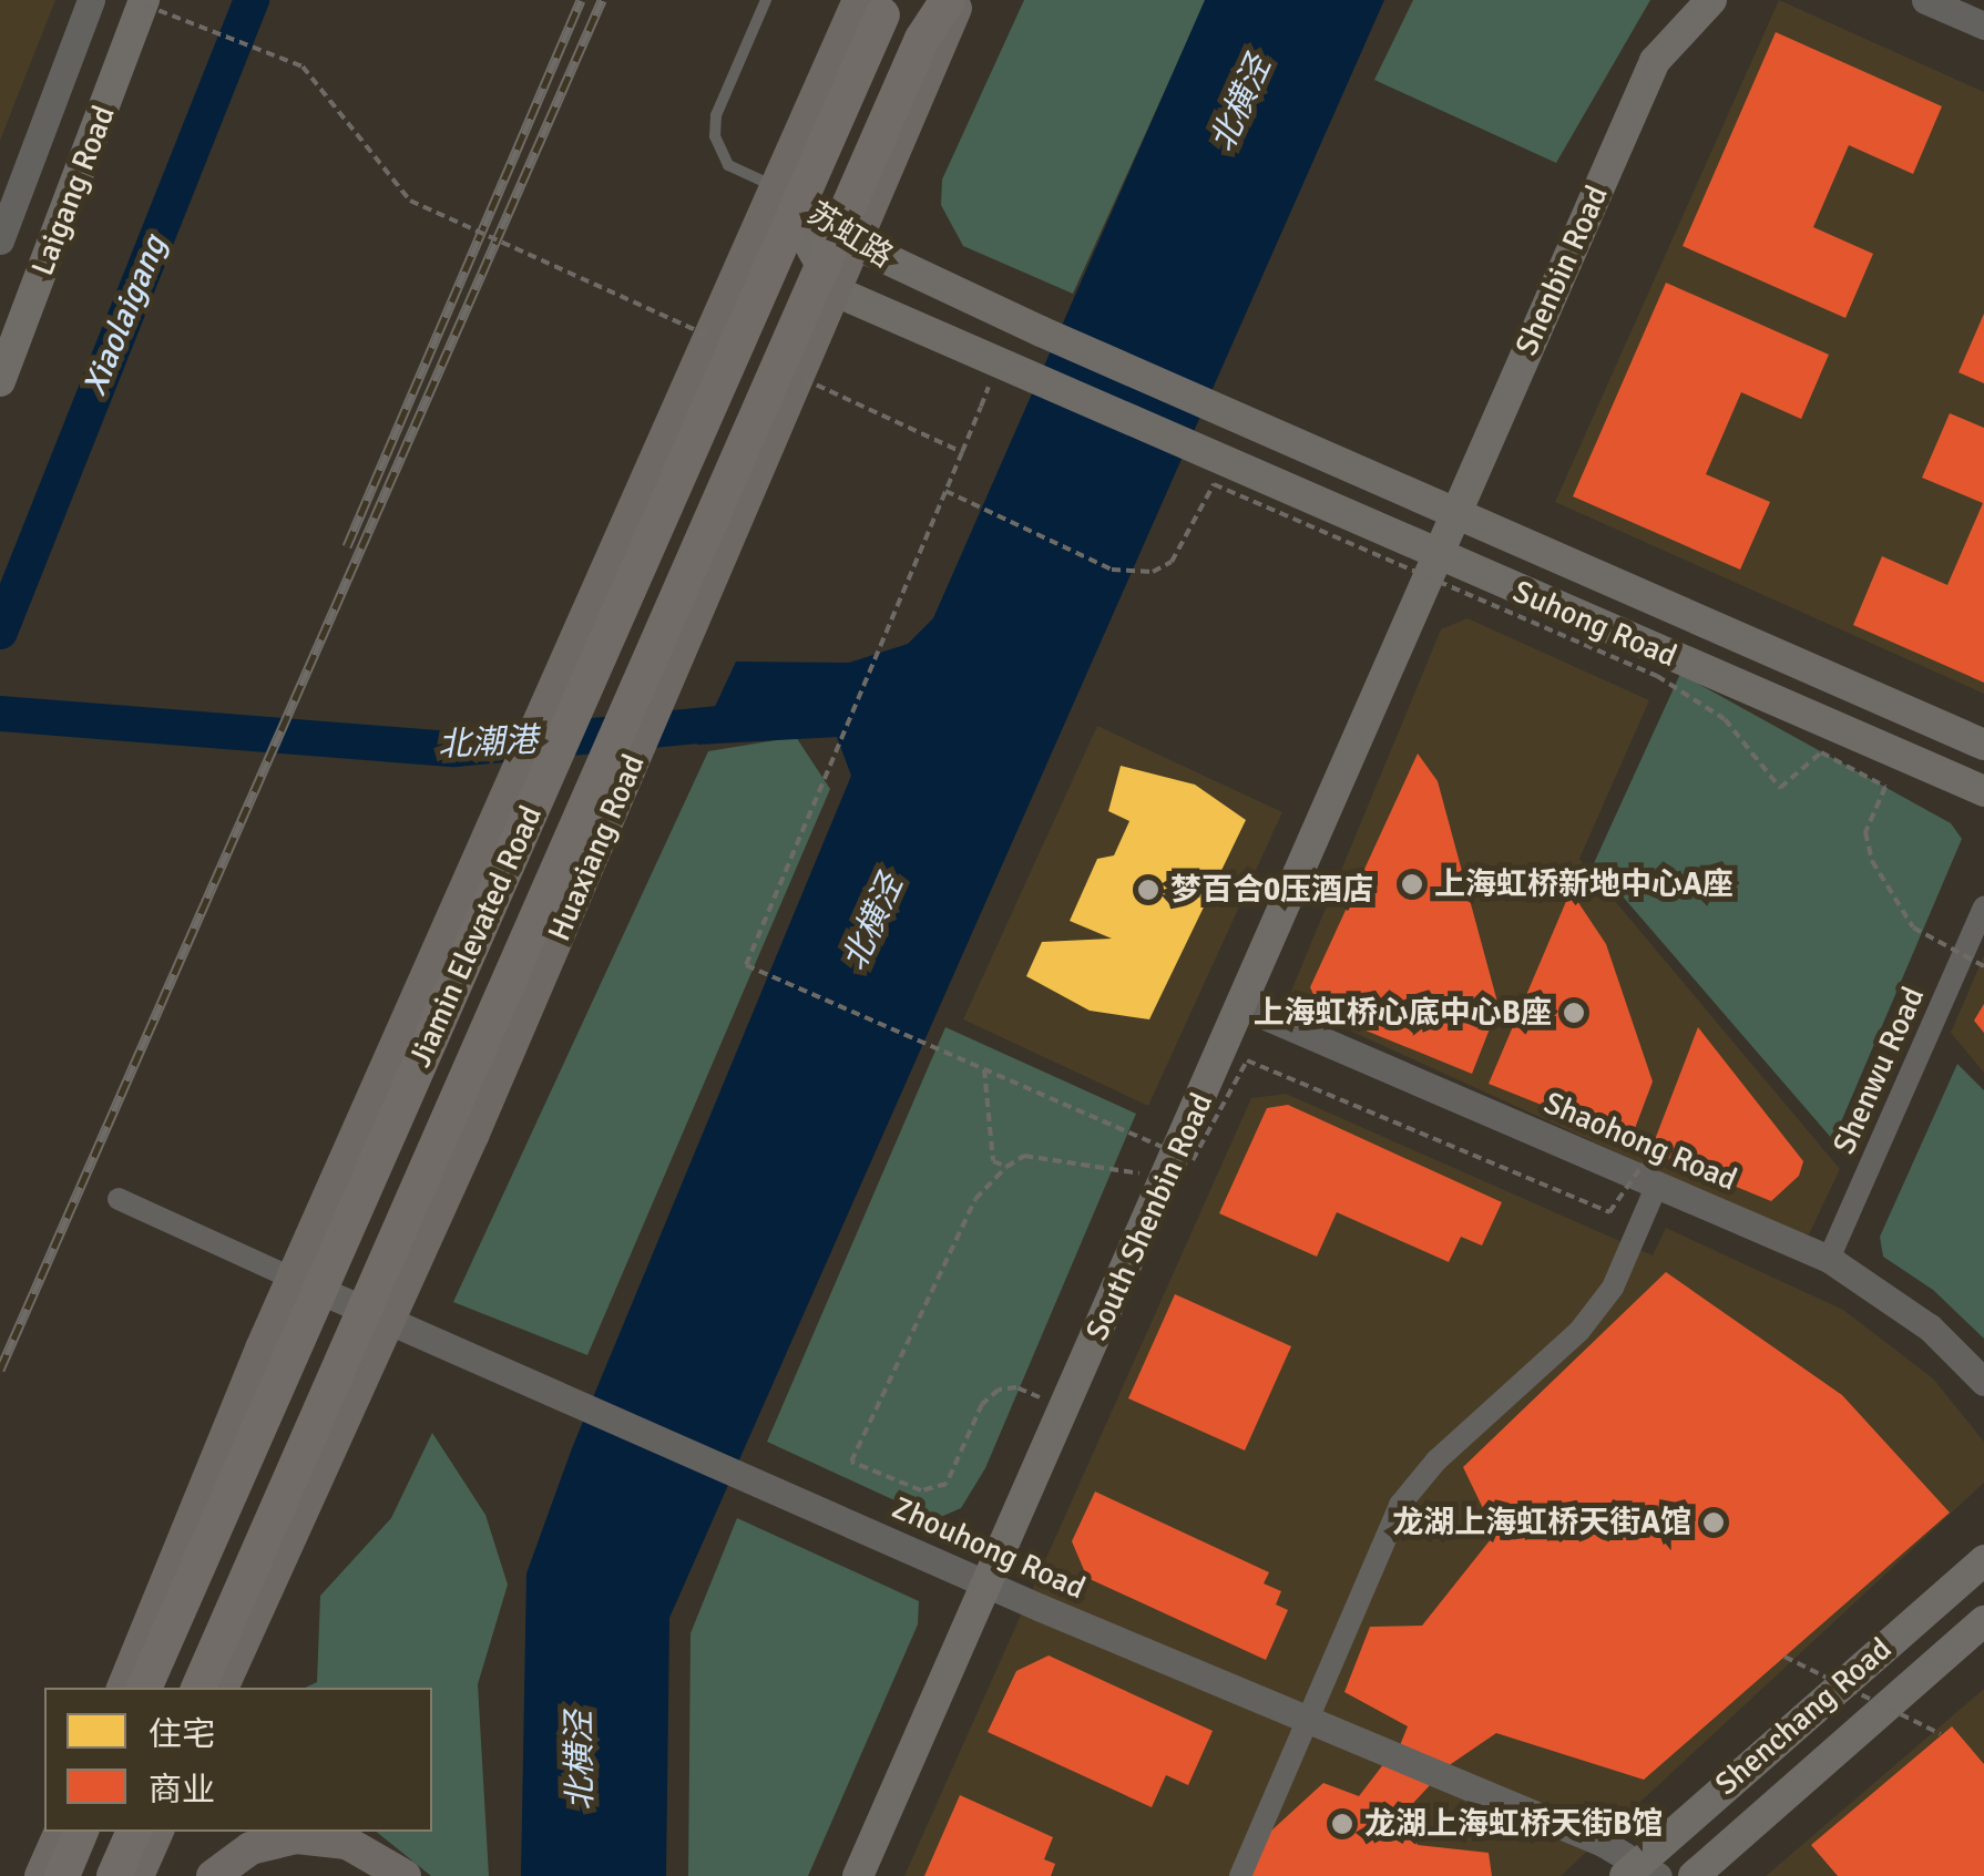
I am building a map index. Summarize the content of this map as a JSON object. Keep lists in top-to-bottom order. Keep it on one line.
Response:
{"streets":{"highway":["Jiamin Elevated Road"],"main road":["Laigang Road","苏虹路","Shenbin Road","Suhong Road","Huaxiang Road","South Shenbin Road","Shenchang Road"],"street":["Shenwu Road","Shaohong Road","Zhouhong Road"]},"crossings":[["苏虹路","Suhong Road"],["苏虹路","Huaxiang Road"],["Shenbin Road","Suhong Road"],["Shenbin Road","South Shenbin Road"],["Suhong Road","South Shenbin Road"],["Huaxiang Road","Zhouhong Road"],["Shenwu Road","Shaohong Road"],["Shaohong Road","South Shenbin Road"],["South Shenbin Road","Zhouhong Road"],["Zhouhong Road","Shenchang Road"]],"water":["北横泾","Xiaolaigang","北潮港"],"places":["上海虹桥新地中心A座","梦百合0压酒店","上海虹桥心底中心B座","龙湖上海虹桥天街A馆","龙湖上海虹桥天街B馆"],"legend":["住宅","商业"]}
